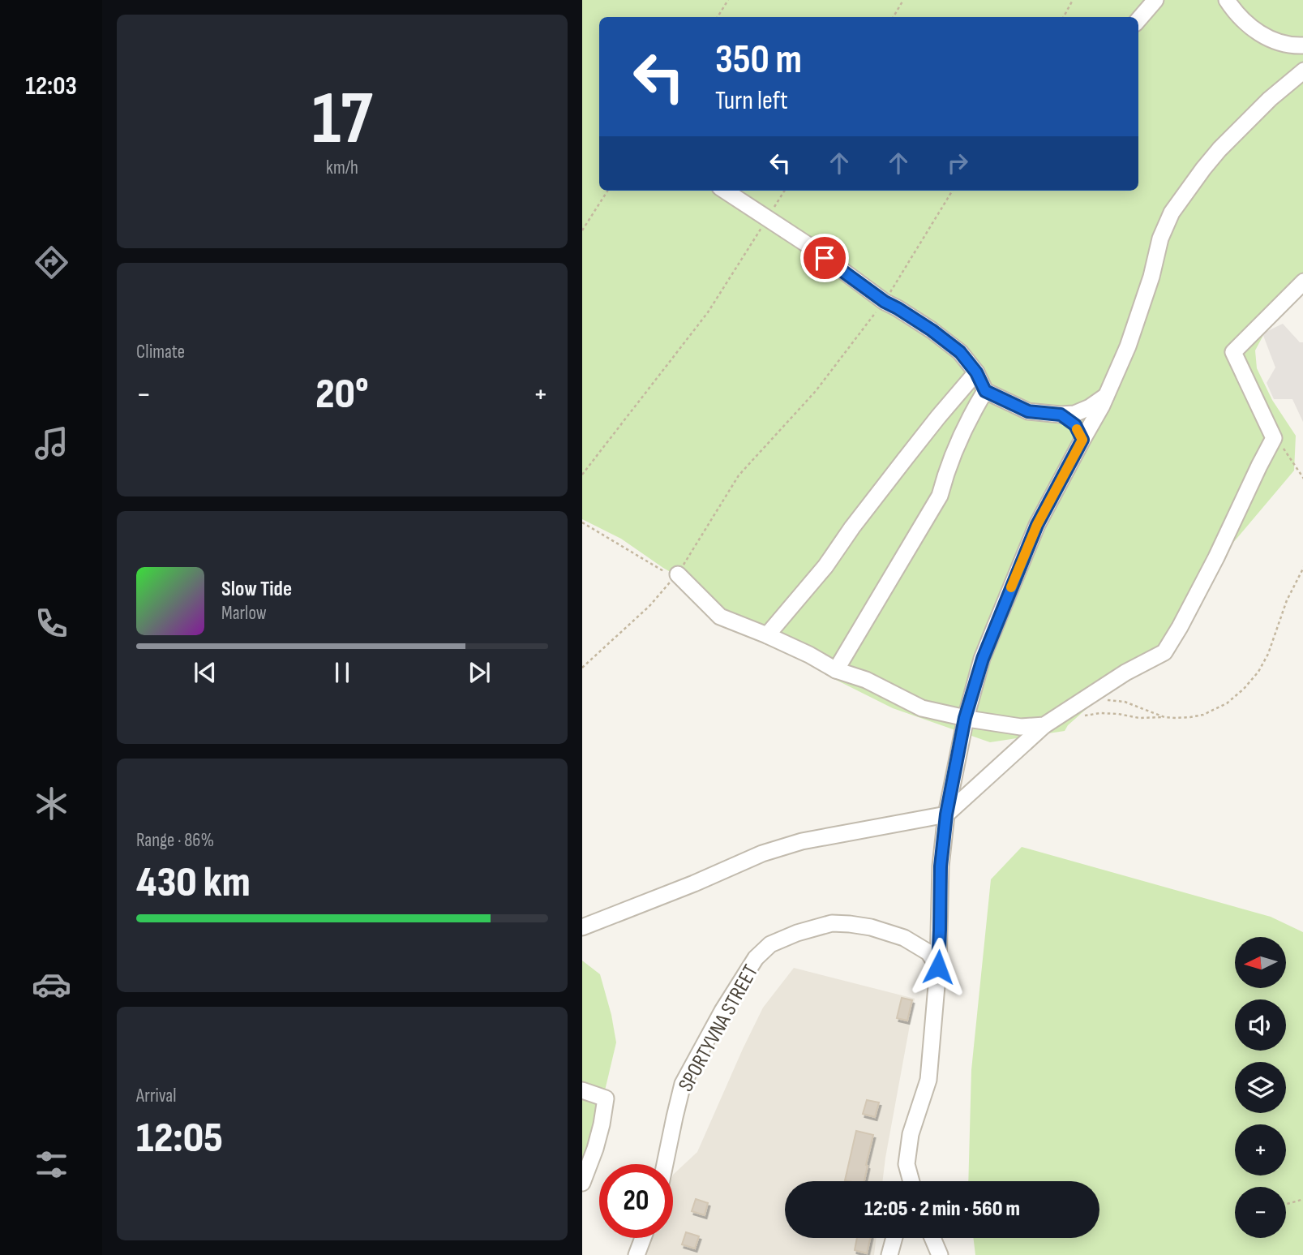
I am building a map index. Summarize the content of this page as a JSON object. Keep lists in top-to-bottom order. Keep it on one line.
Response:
{"streets":{"street":["SPORTYVNA STREET"]},"north":"left","page":{"tabs":"12:03","tile":[["17","km/h"],"Climate",["Range · 86%","430 km"],["Arrival","12:05"]],"turn":["350 m","Turn left"],"heat":["−","20°","+"],"song":["Slow Tide","Marlow"],"map_buttons":["+","−"],"limit":"20","trip":"12:05 · 2 min · 560 m"}}
